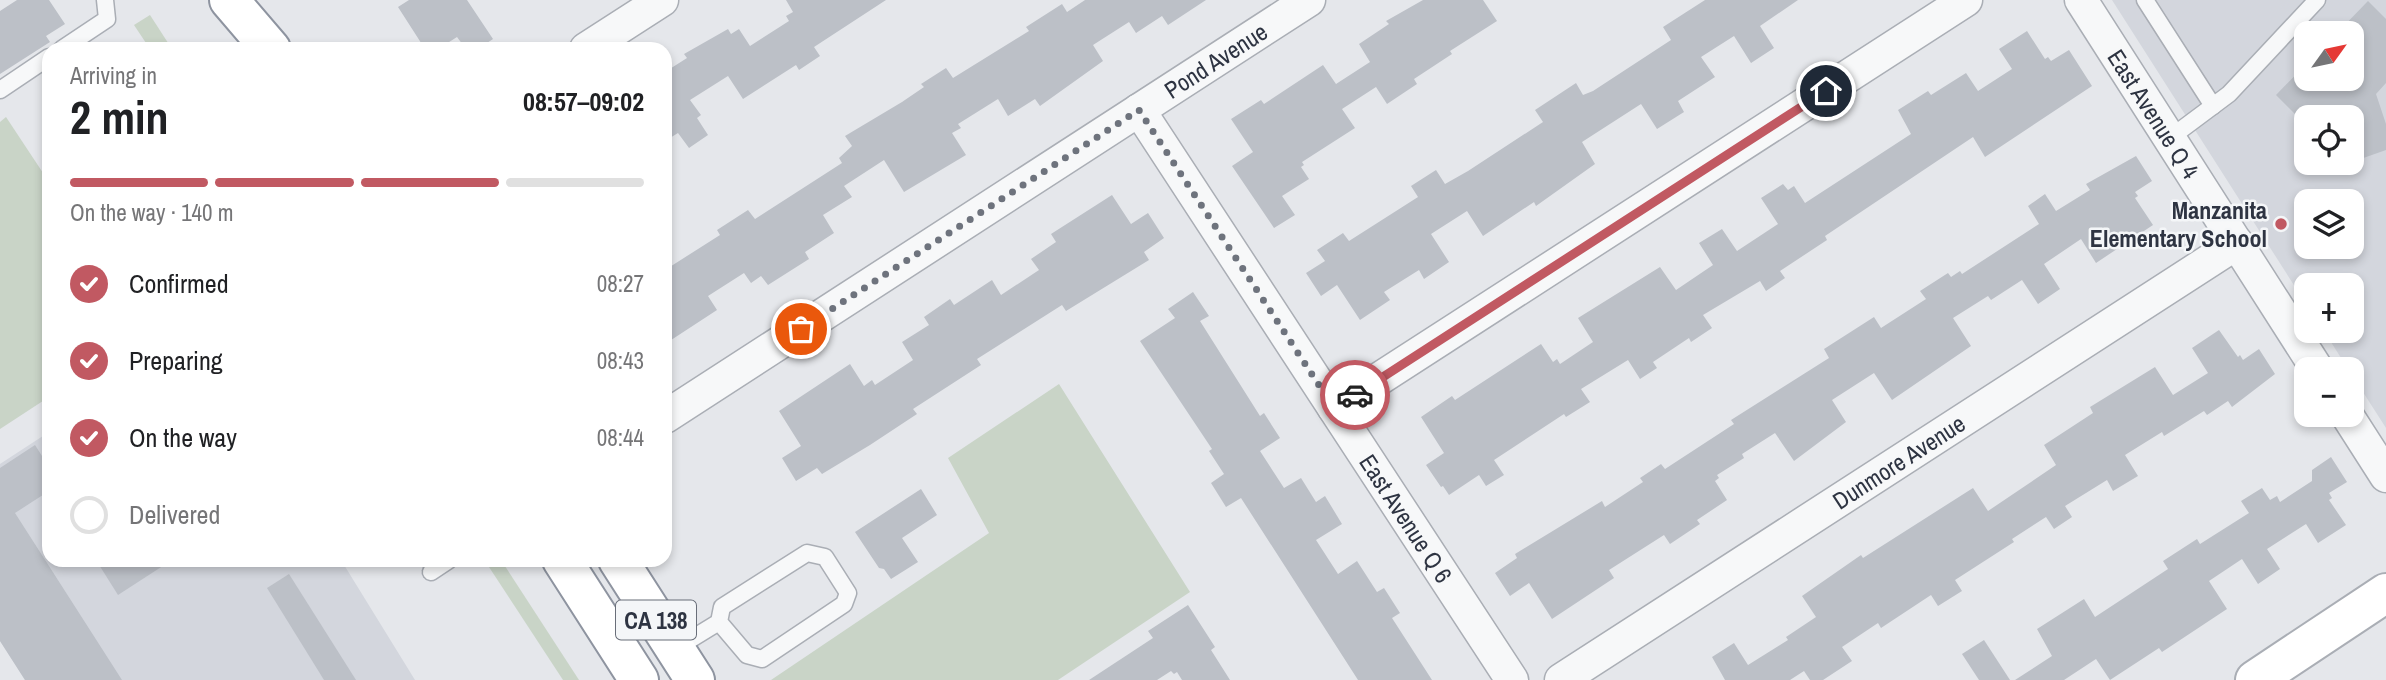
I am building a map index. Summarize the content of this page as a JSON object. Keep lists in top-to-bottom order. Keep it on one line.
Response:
{"streets":{"main road":["CA 138"],"street":["Pond Avenue","East Avenue Q 4","Dunmore Avenue","East Avenue Q 6"]},"crossings":[["Pond Avenue","East Avenue Q 6"],["East Avenue Q 4","Dunmore Avenue"]],"places":["Manzanita Elementary School"],"north":"top right","page":{"map_buttons":["+","−"],"heading":["2 min","Arriving in","08:57–09:02"],"bar":"On the way · 140 m","list":[["Confirmed","08:27"],["Preparing","08:43"],["On the way","08:44"],"Delivered"]}}
